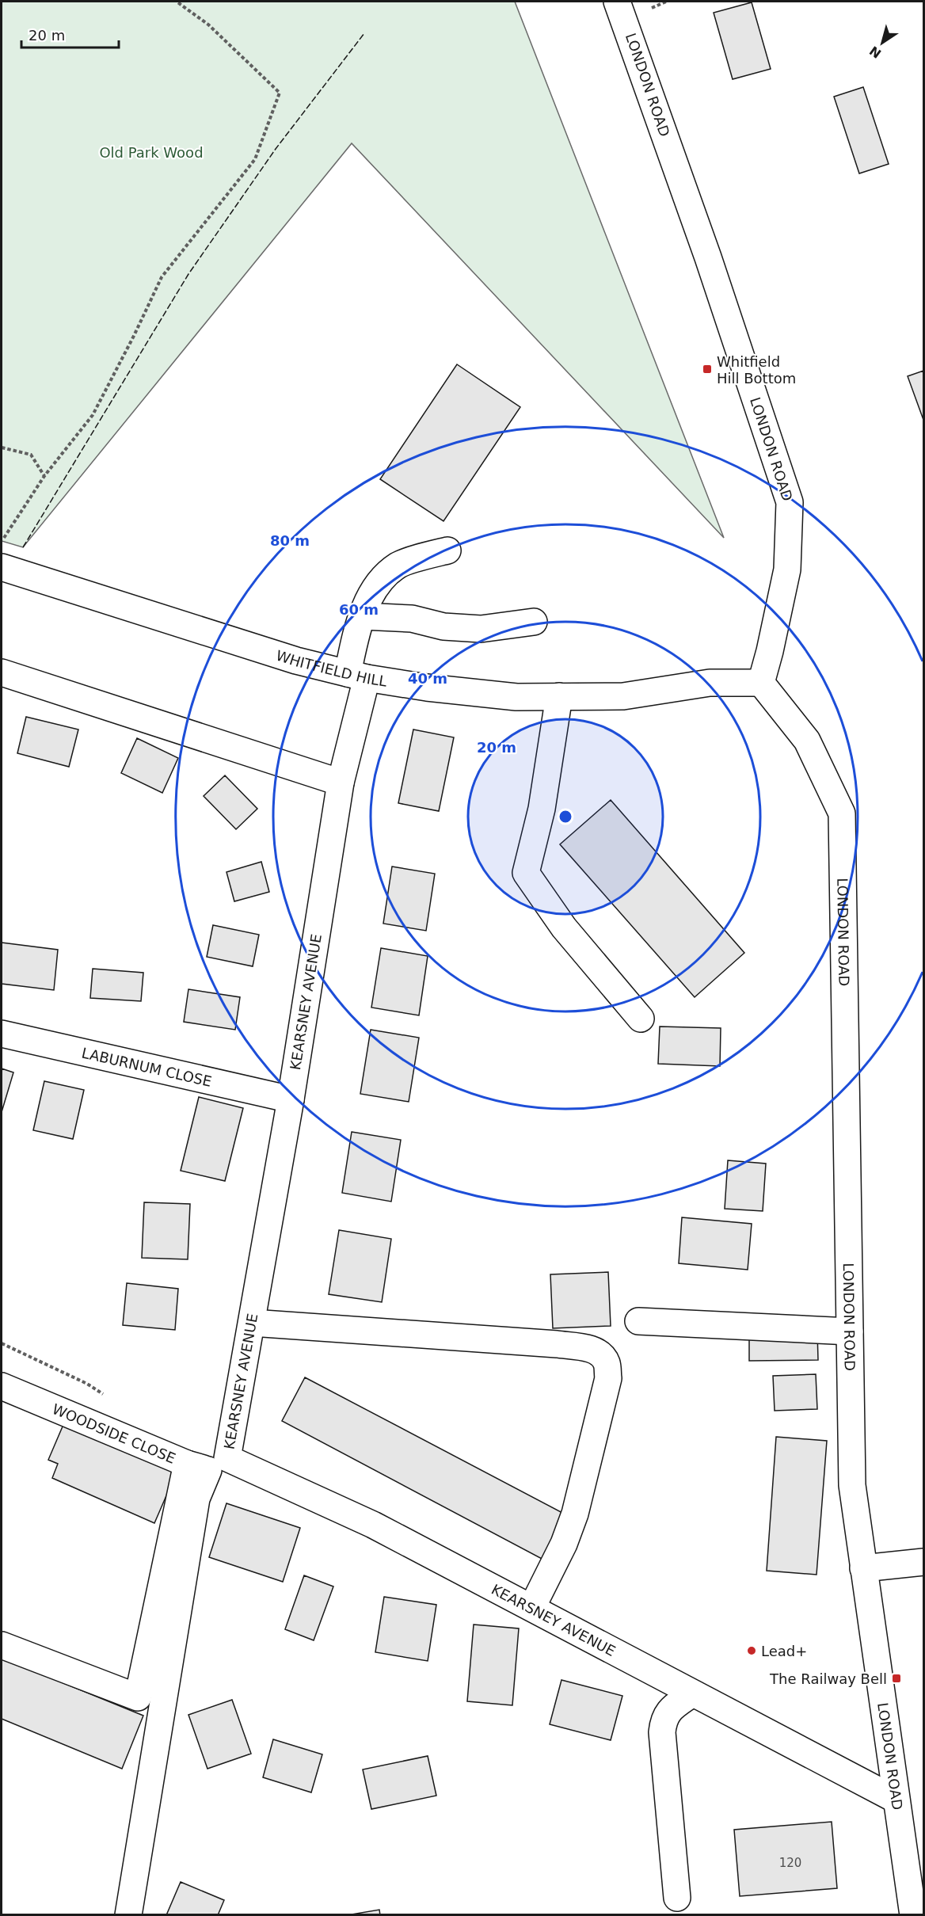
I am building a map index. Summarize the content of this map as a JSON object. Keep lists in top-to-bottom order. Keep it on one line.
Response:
{"streets":{"street":["LONDON ROAD","WHITFIELD HILL","KEARSNEY AVENUE","LABURNUM CLOSE","WOODSIDE CLOSE"]},"crossings":[["LONDON ROAD","WHITFIELD HILL"],["LONDON ROAD","KEARSNEY AVENUE"],["WHITFIELD HILL","KEARSNEY AVENUE"],["KEARSNEY AVENUE","LABURNUM CLOSE"],["KEARSNEY AVENUE","WOODSIDE CLOSE"]],"parks":["Old Park Wood"],"places":{"transit":["Whitfield Hill Bottom","The Railway Bell"],"other":["Lead+"]},"house_numbers":["120"],"scale_bar":"20 m","north":"bottom left","rings":["80 m","60 m","40 m","20 m"]}
